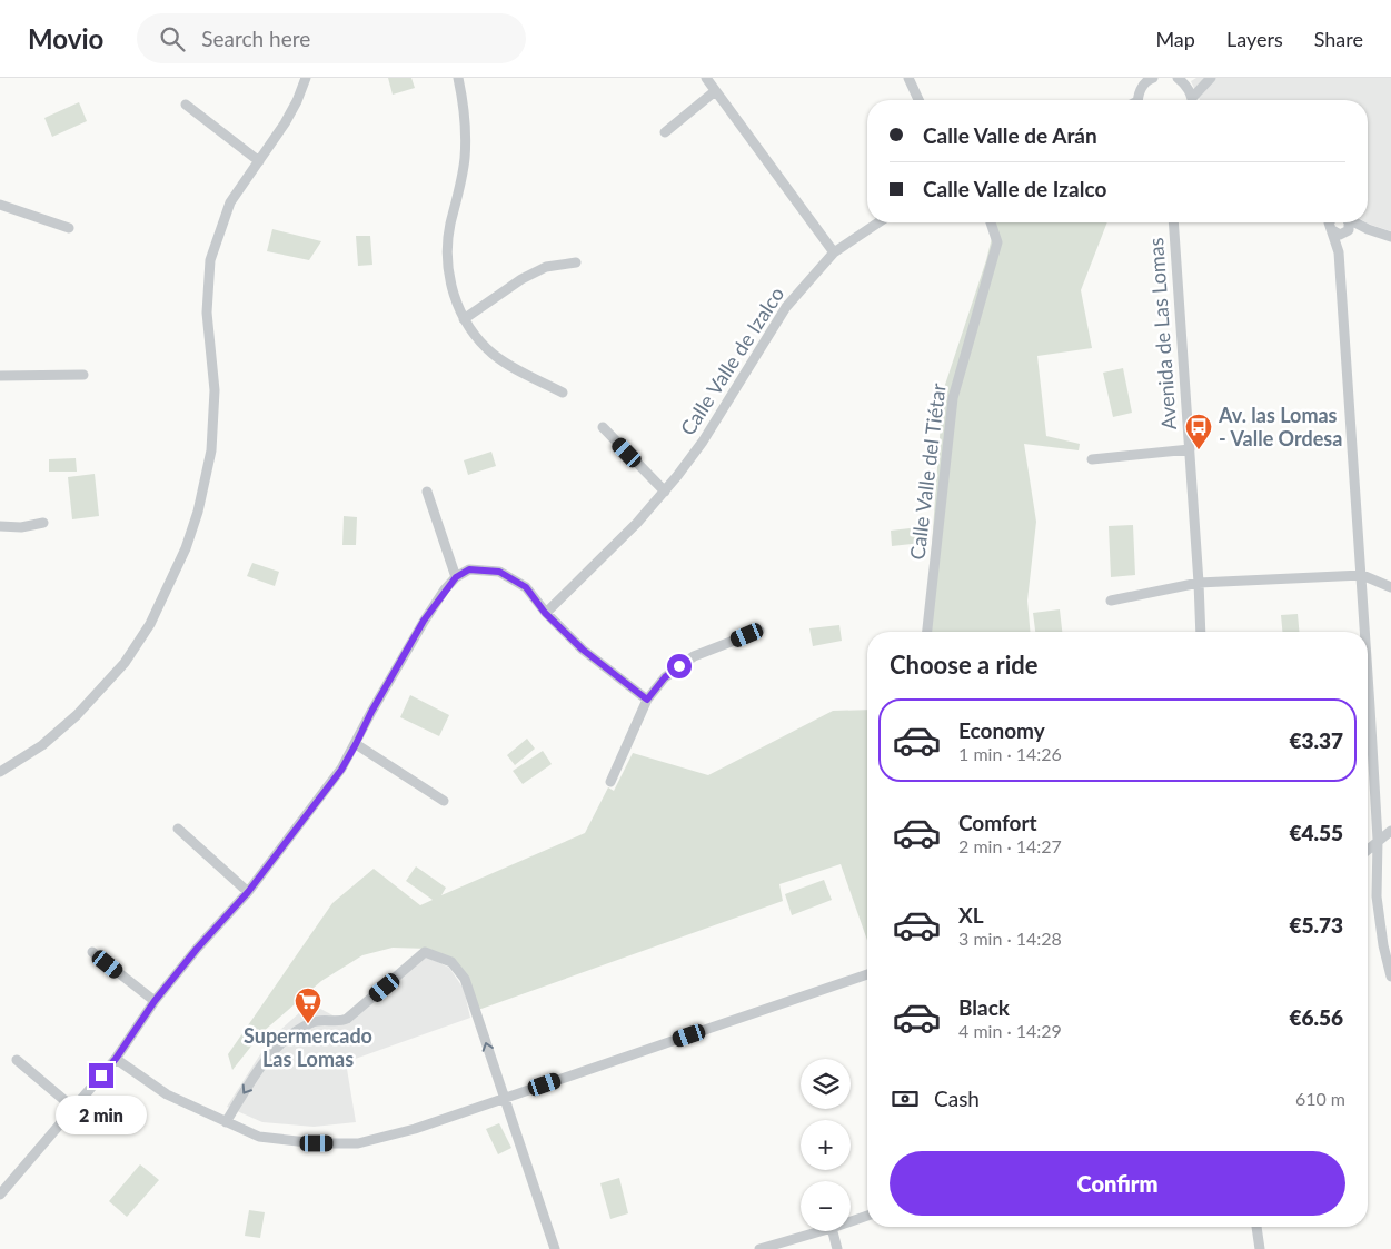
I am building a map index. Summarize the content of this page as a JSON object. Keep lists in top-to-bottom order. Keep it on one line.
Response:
{"streets":{"street":["Avenida de Las Lomas","Calle Valle de Izalco","Calle Valle del Tiétar"]},"places":{"bus stop":["Av. las Lomas - Valle Ordesa"],"supermarket":["Supermercado Las Lomas"]},"page":{"header":"Movio","search":"Search here","nav":["Map","Layers","Share"],"banner":["Calle Valle de Arán","Calle Valle de Izalco"],"heading":"Choose a ride","list":[{"name":"Economy","note":"1 min · 14:26","value":"€3.37"},{"name":"Comfort","note":"2 min · 14:27","value":"€4.55"},{"name":"XL","note":"3 min · 14:28","value":"€5.73"},{"name":"Black","note":"4 min · 14:29","value":"€6.56"}],"map_buttons":["+","−"],"pay":["Cash","610 m"],"bubble":"2 min","buttons":"Confirm"}}
